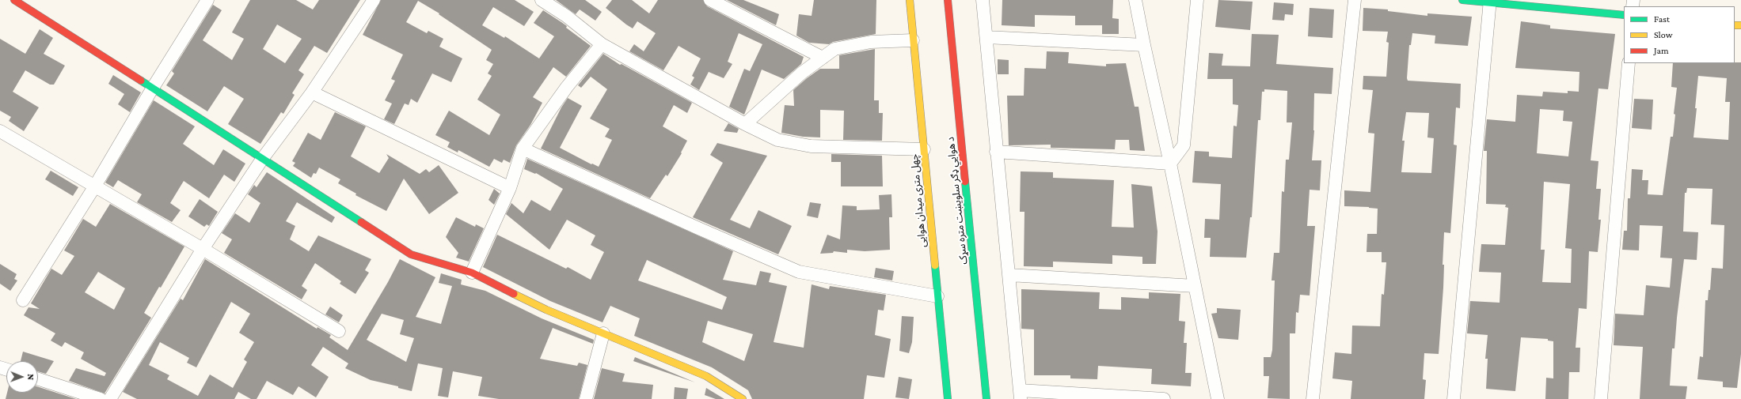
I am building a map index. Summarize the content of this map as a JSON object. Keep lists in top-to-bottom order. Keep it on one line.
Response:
{"streets":{"street":["چهل متری میدان هوایی","د هوايي ډګر سلویښت متره سړک"]},"legend":["Fast","Slow","Jam"],"north":"right"}
